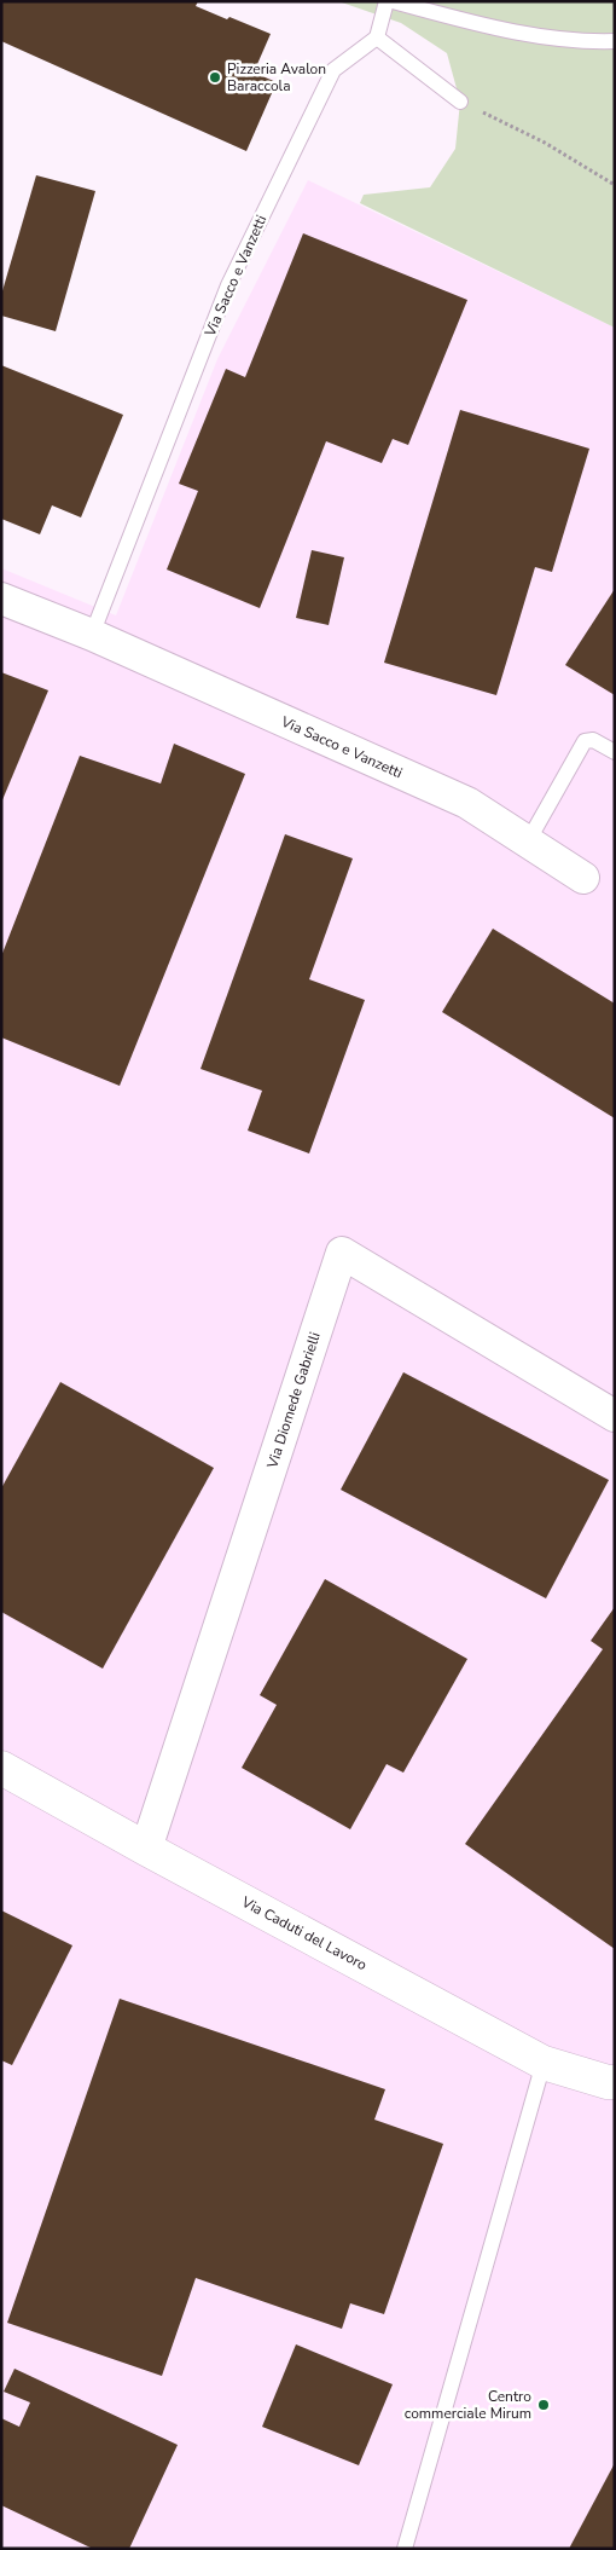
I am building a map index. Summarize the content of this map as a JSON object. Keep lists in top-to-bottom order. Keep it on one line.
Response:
{"streets":{"street":["Via Sacco e Vanzetti","Via Diomede Gabrielli","Via Caduti del Lavoro"]},"crossings":[["Via Diomede Gabrielli","Via Caduti del Lavoro"]],"places":["Pizzeria Avalon Baraccola","Centro commerciale Mirum"]}
